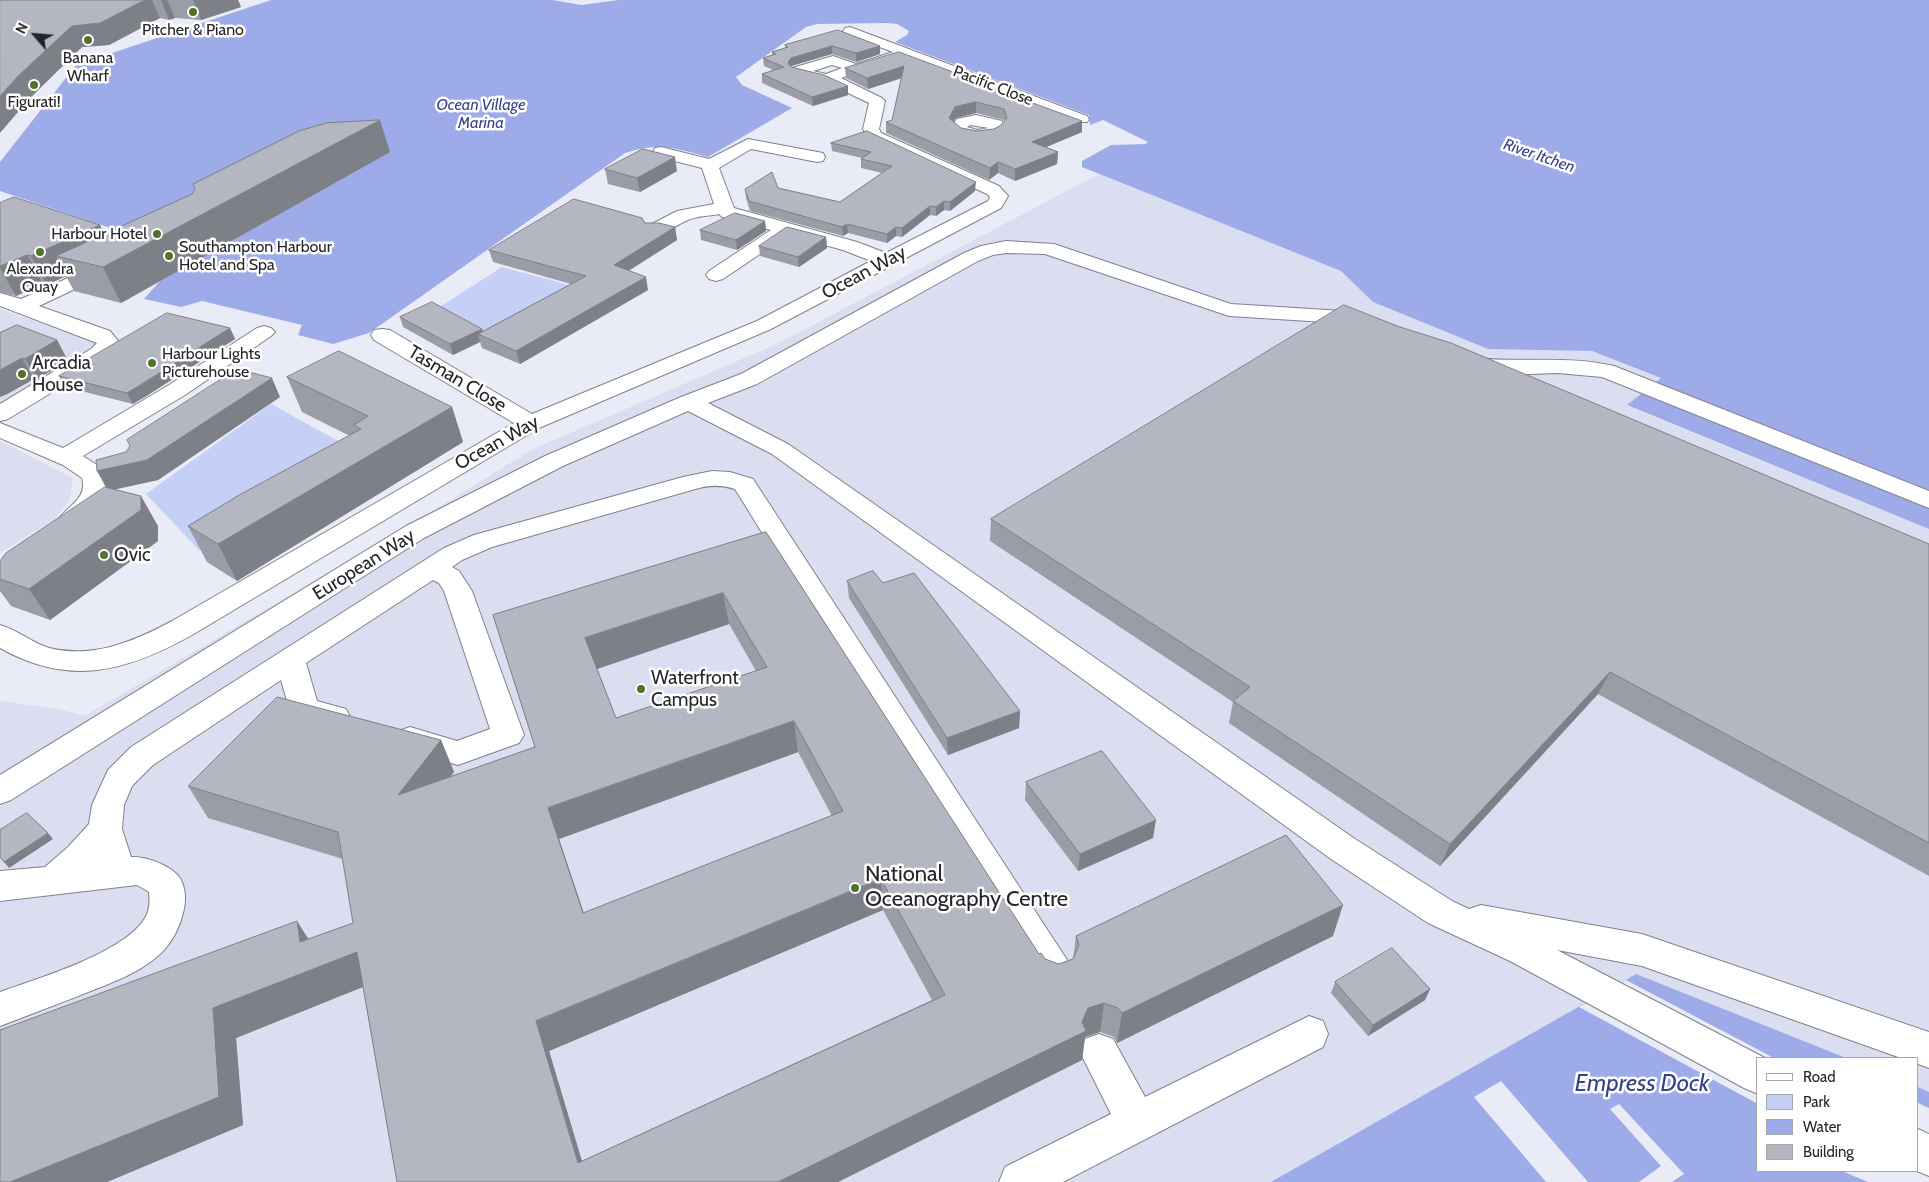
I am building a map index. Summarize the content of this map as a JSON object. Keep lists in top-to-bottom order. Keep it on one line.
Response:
{"streets":{"street":["Pacific Close","Ocean Way","Tasman Close","European Way"]},"crossings":[["Ocean Way","Tasman Close"]],"water":["Ocean Village Marina","River Itchen","Empress Dock"],"places":["Pitcher & Piano","Banana Wharf","Figurati!","Harbour Hotel","Alexandra Quay","Southampton Harbour Hotel and Spa","Harbour Lights Picturehouse","Arcadia House","Ovic","Waterfront Campus","National Oceanography Centre"],"legend":["Road","Park","Water","Building"],"north":"top left"}
